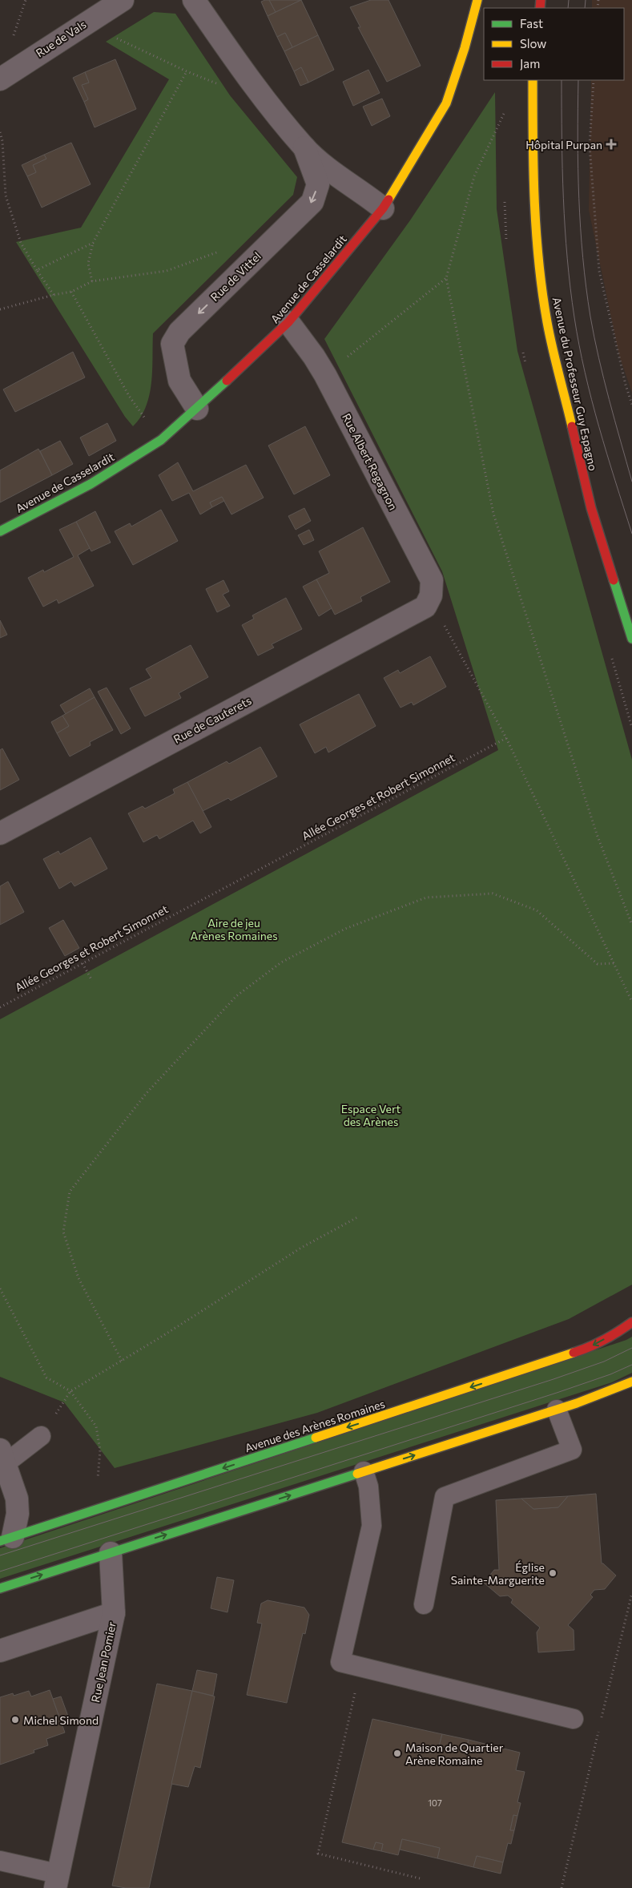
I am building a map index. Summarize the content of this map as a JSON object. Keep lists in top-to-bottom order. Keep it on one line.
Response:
{"streets":{"street":["Rue de Vals","Rue de Vittel","Avenue de Casselardit","Avenue du Professeur Guy Espagno","Rue Albert Regagnon","Rue de Cauterets","Avenue des Arènes Romaines","Rue Jean Pomier"],"path":["Allée Georges et Robert Simonnet"]},"crossings":[["Rue de Vittel","Avenue de Casselardit"],["Avenue de Casselardit","Rue Albert Regagnon"],["Rue Albert Regagnon","Rue de Cauterets"]],"one_way":["Rue de Vittel"],"parks":["Aire de jeu Arènes Romaines","Espace Vert des Arènes"],"places":{"health":["Hôpital Purpan"],"other":["Église Sainte-Marguerite","Michel Simond","Maison de Quartier Arène Romaine"]},"house_numbers":["107"],"legend":["Fast","Slow","Jam"]}
